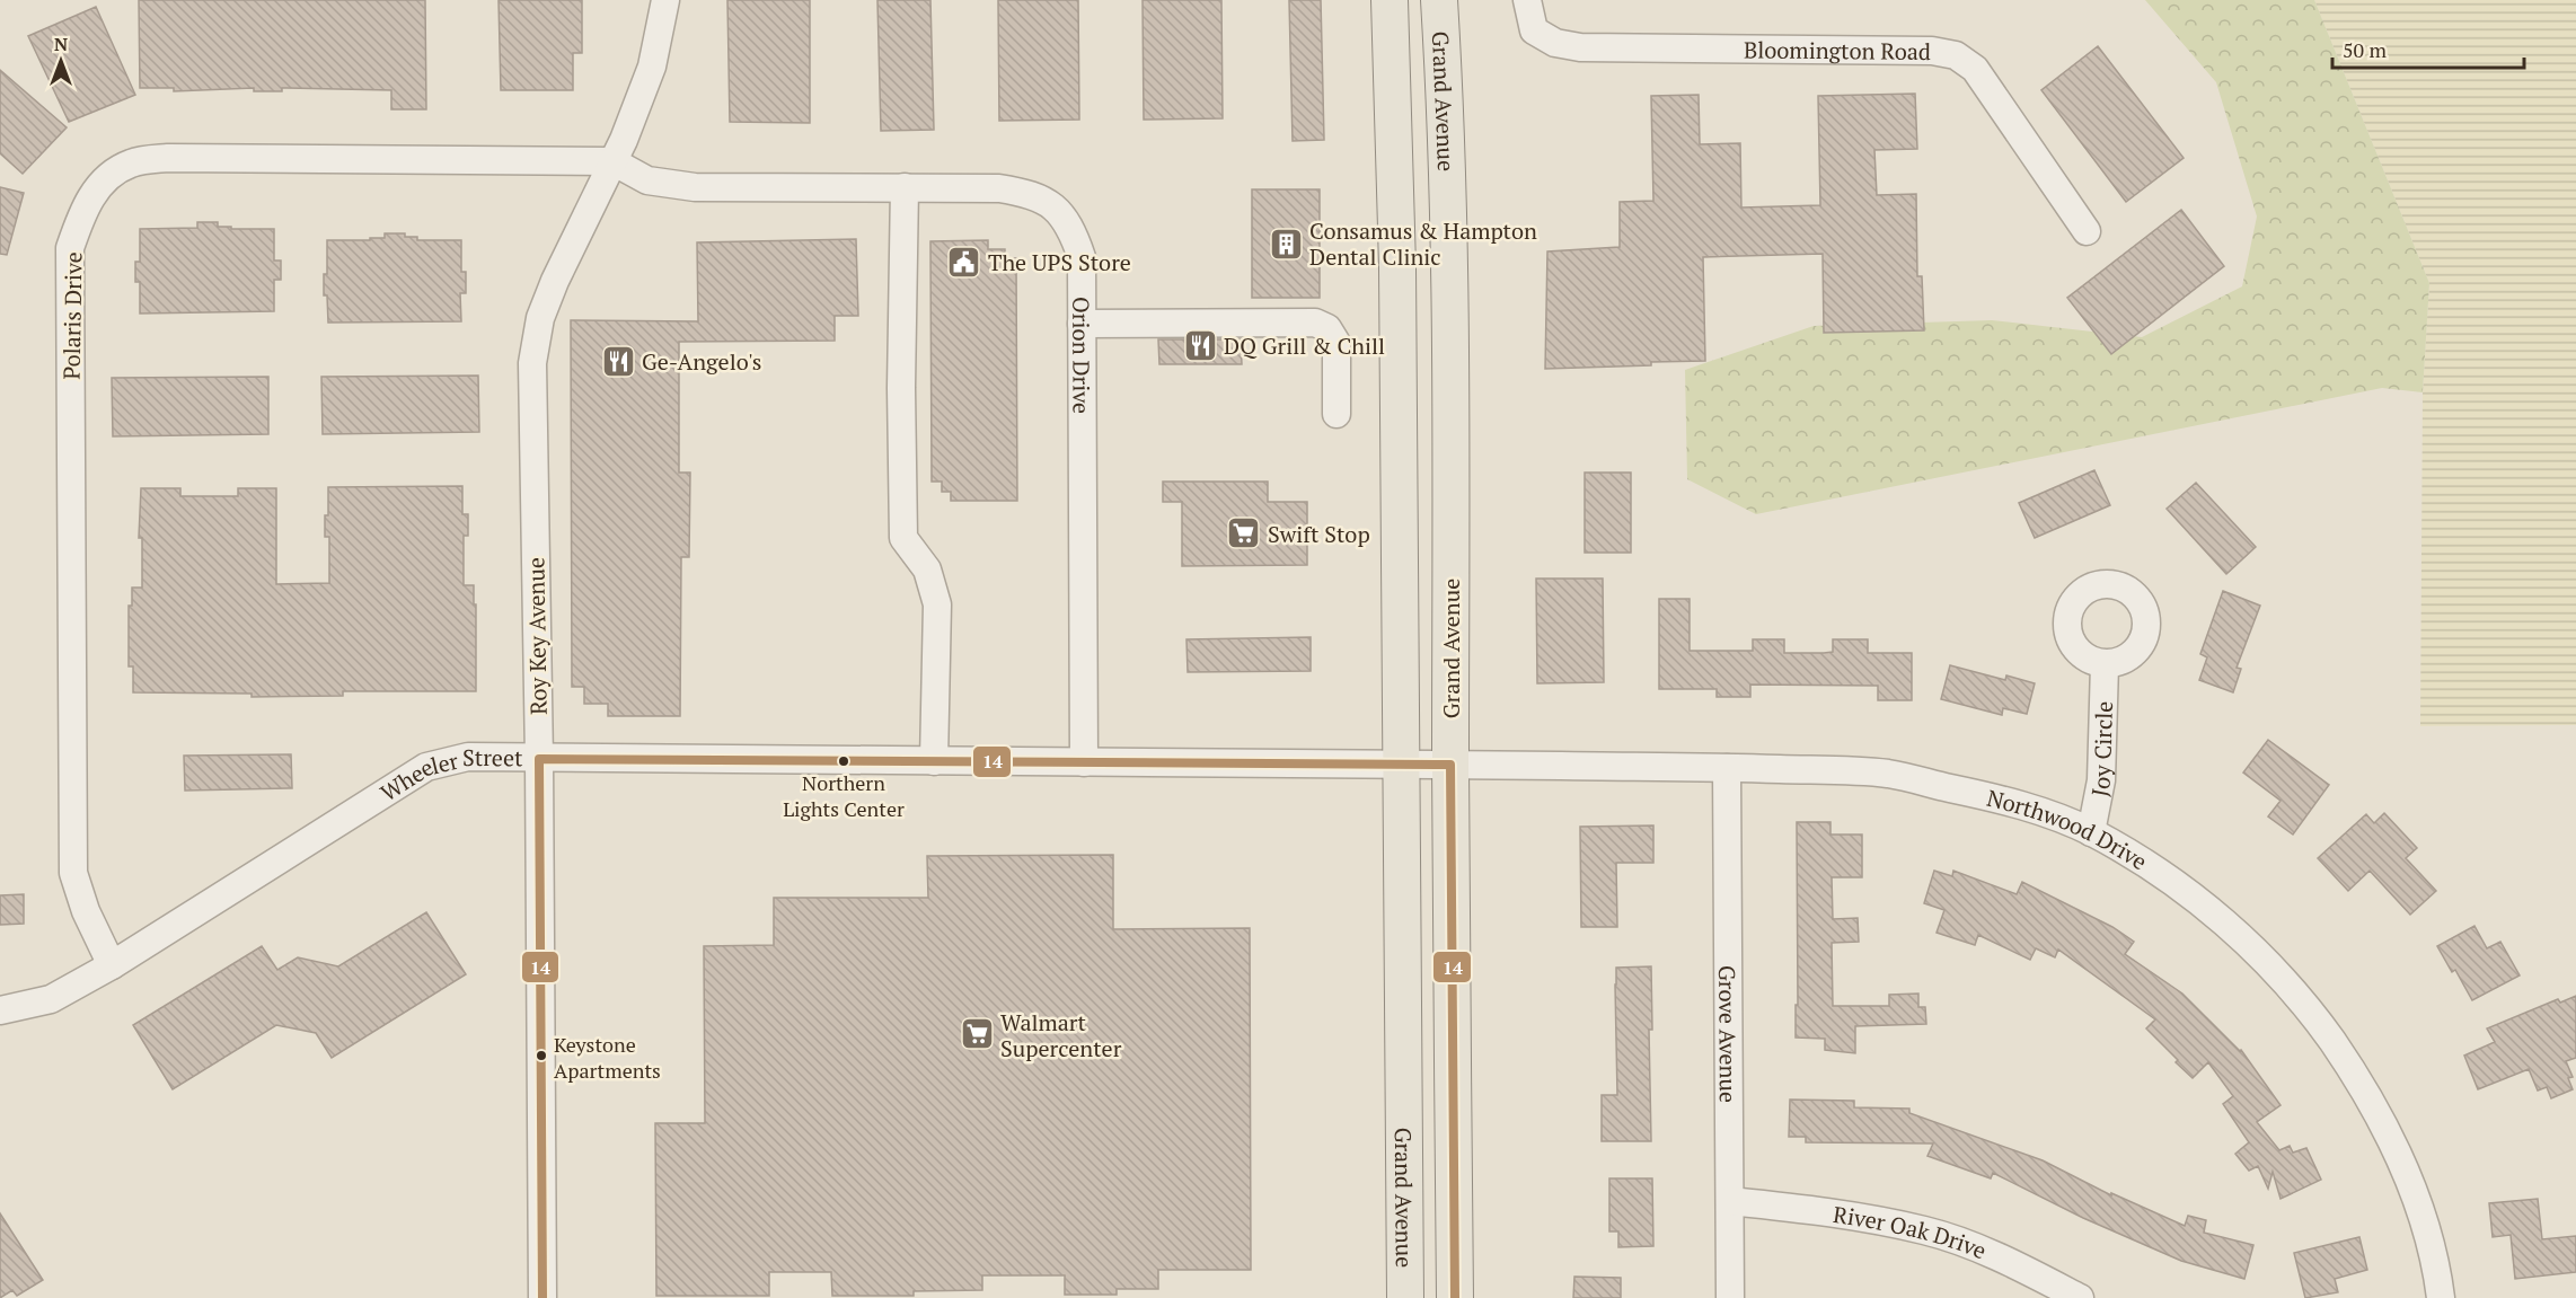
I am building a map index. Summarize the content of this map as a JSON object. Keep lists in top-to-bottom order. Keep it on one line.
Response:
{"streets":{"main road":["Grand Avenue"],"street":["Bloomington Road","Polaris Drive","Orion Drive","Roy Key Avenue","Joy Circle","Wheeler Street","Northwood Drive","Grove Avenue","River Oak Drive"]},"crossings":[["Grand Avenue","Wheeler Street"],["Grand Avenue","Northwood Drive"],["Polaris Drive","Orion Drive"],["Polaris Drive","Roy Key Avenue"],["Polaris Drive","Wheeler Street"],["Orion Drive","Roy Key Avenue"],["Orion Drive","Wheeler Street"],["Roy Key Avenue","Wheeler Street"],["Joy Circle","Northwood Drive"],["Wheeler Street","Northwood Drive"],["Northwood Drive","Grove Avenue"],["Grove Avenue","River Oak Drive"]],"places":{"building":["Consamus & Hampton Dental Clinic"],"public building":["The UPS Store"],"restaurant":["DQ Grill & Chill","Ge-Angelo's"],"supermarket":["Swift Stop","Walmart Supercenter"],"other":["Northern Lights Center","Keystone Apartments"]},"lines":["transit line 14"],"scale_bar":"50 m","north":"top"}
